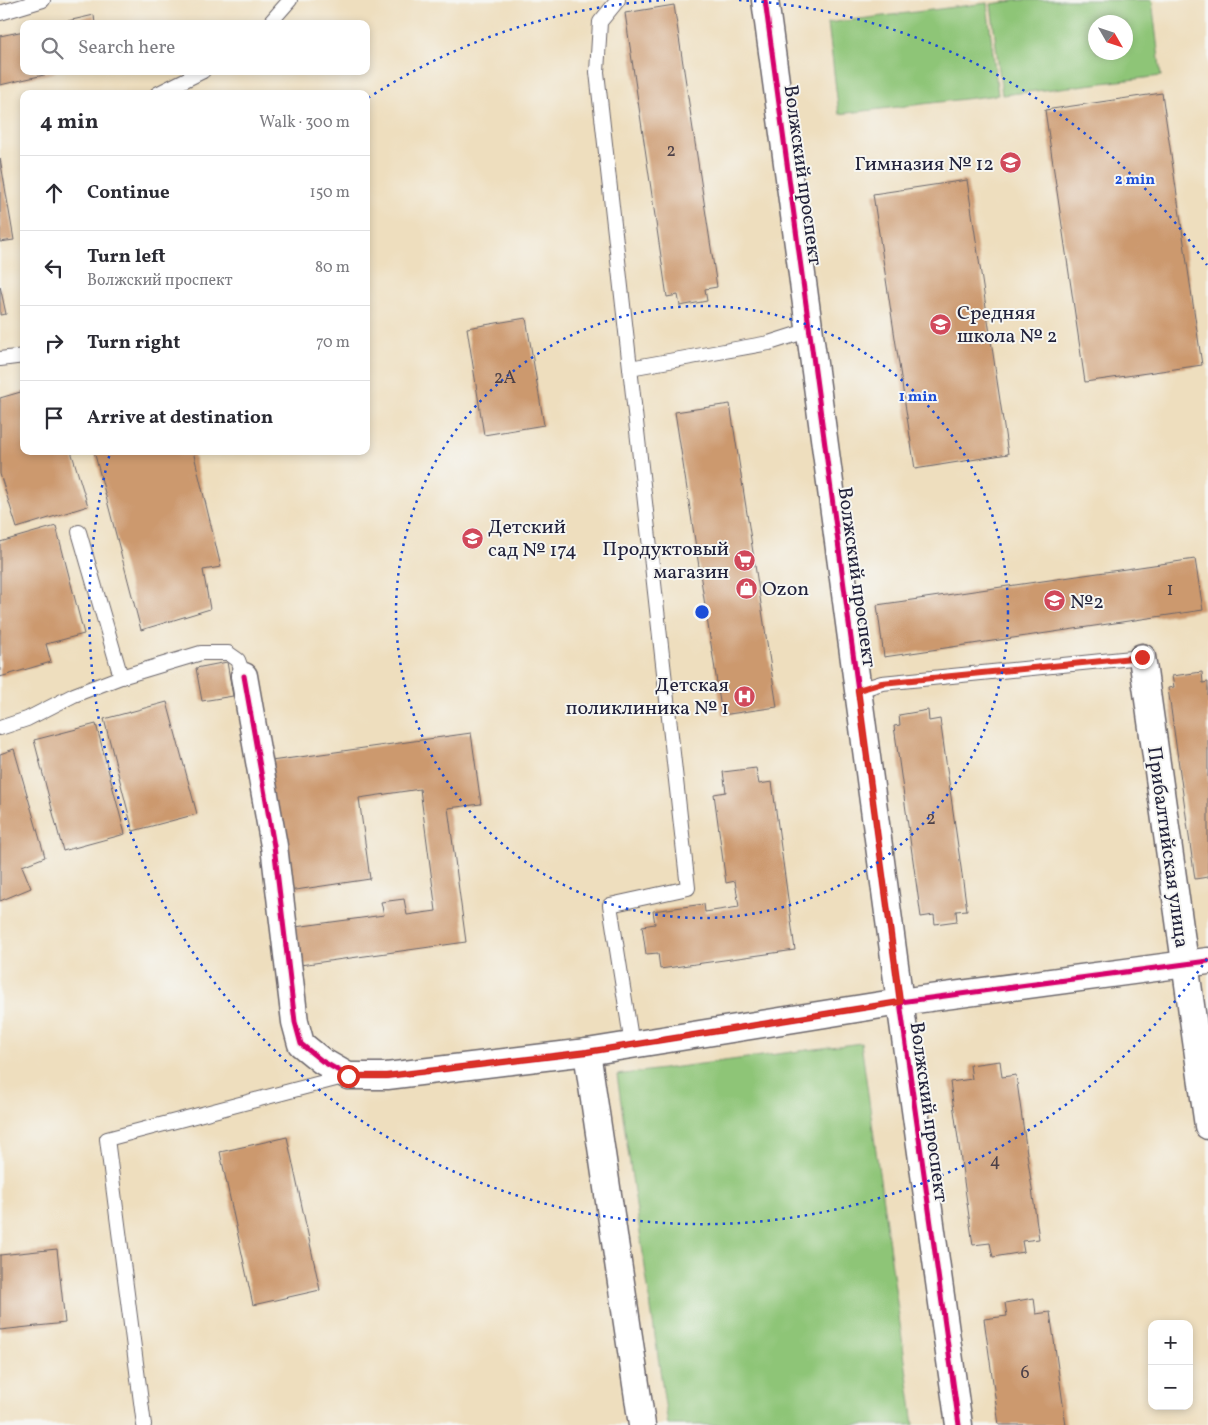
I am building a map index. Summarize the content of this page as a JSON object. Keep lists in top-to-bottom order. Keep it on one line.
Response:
{"streets":{"street":["Волжский проспект","Прибалтийская улица"]},"places":{"school or university":["Гимназия № 12","Средняя школа № 2","Детский сад № 174","№2"],"supermarket":["Продуктовый магазин"],"shop":["Ozon"],"hospital":["Детская поликлиника № 1"]},"house_numbers":["2","2А","1","2","4","6"],"north":"bottom right","page":{"search":"Search here","heading":["4 min","Walk · 300 m"],"list":[["Continue","150 m"],["Turn left","Волжский проспект","80 m"],["Turn right","70 m"],"Arrive at destination"],"map_buttons":["+","−"]},"rings":["2 min","1 min"]}
